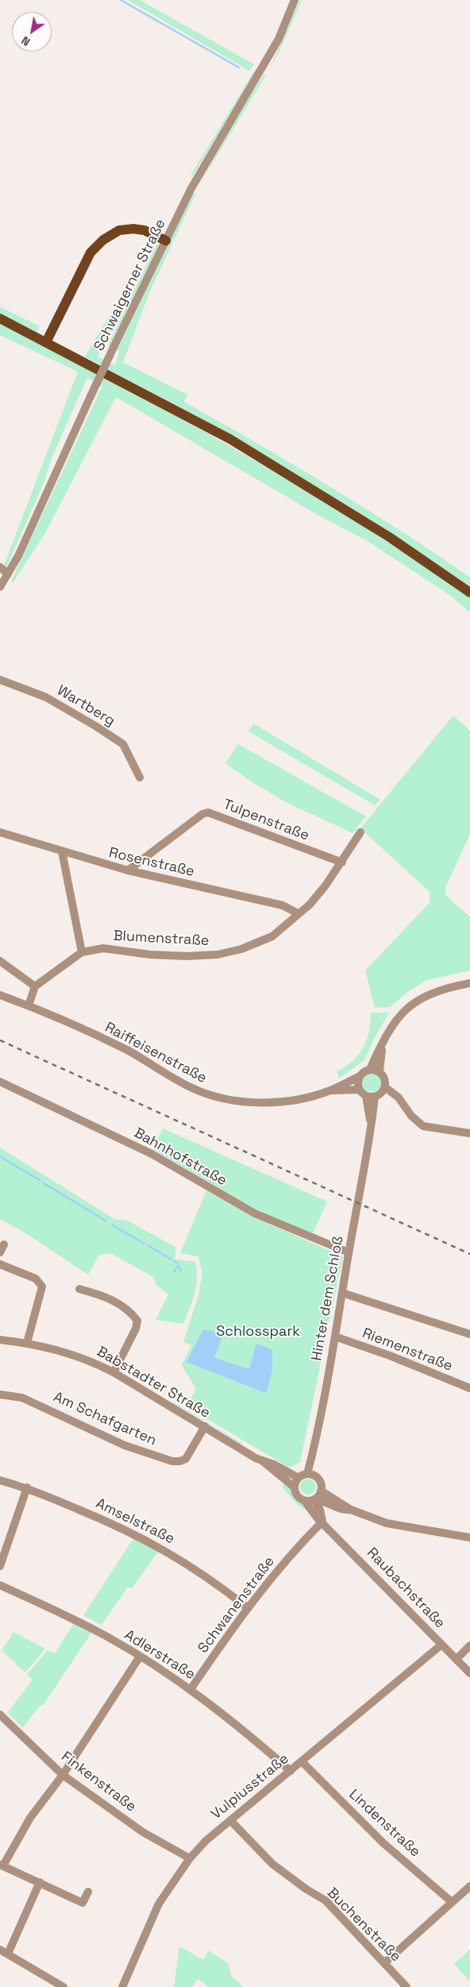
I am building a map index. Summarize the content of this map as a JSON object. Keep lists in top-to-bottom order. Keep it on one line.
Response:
{"streets":{"street":["Schwaigerner Straße","Wartberg","Tulpenstraße","Rosenstraße","Blumenstraße","Raiffeisenstraße","Bahnhofstraße","Hinter dem Schloß","Riemenstraße","Babstadter Straße","Am Schafgarten","Amselstraße","Raubachstraße","Schwanenstraße","Adlerstraße","Finkenstraße","Vulpiusstraße","Lindenstraße","Buchenstraße"]},"crossings":[["Tulpenstraße","Rosenstraße"],["Tulpenstraße","Blumenstraße"],["Rosenstraße","Blumenstraße"],["Raiffeisenstraße","Hinter dem Schloß"],["Bahnhofstraße","Hinter dem Schloß"],["Hinter dem Schloß","Riemenstraße"],["Hinter dem Schloß","Babstadter Straße"],["Hinter dem Schloß","Raubachstraße"],["Babstadter Straße","Am Schafgarten"],["Babstadter Straße","Raubachstraße"],["Amselstraße","Schwanenstraße"],["Raubachstraße","Schwanenstraße"],["Raubachstraße","Vulpiusstraße"],["Schwanenstraße","Adlerstraße"],["Adlerstraße","Vulpiusstraße"],["Finkenstraße","Vulpiusstraße"],["Vulpiusstraße","Lindenstraße"],["Vulpiusstraße","Buchenstraße"]],"parks":["Schlosspark"],"north":"bottom left"}
